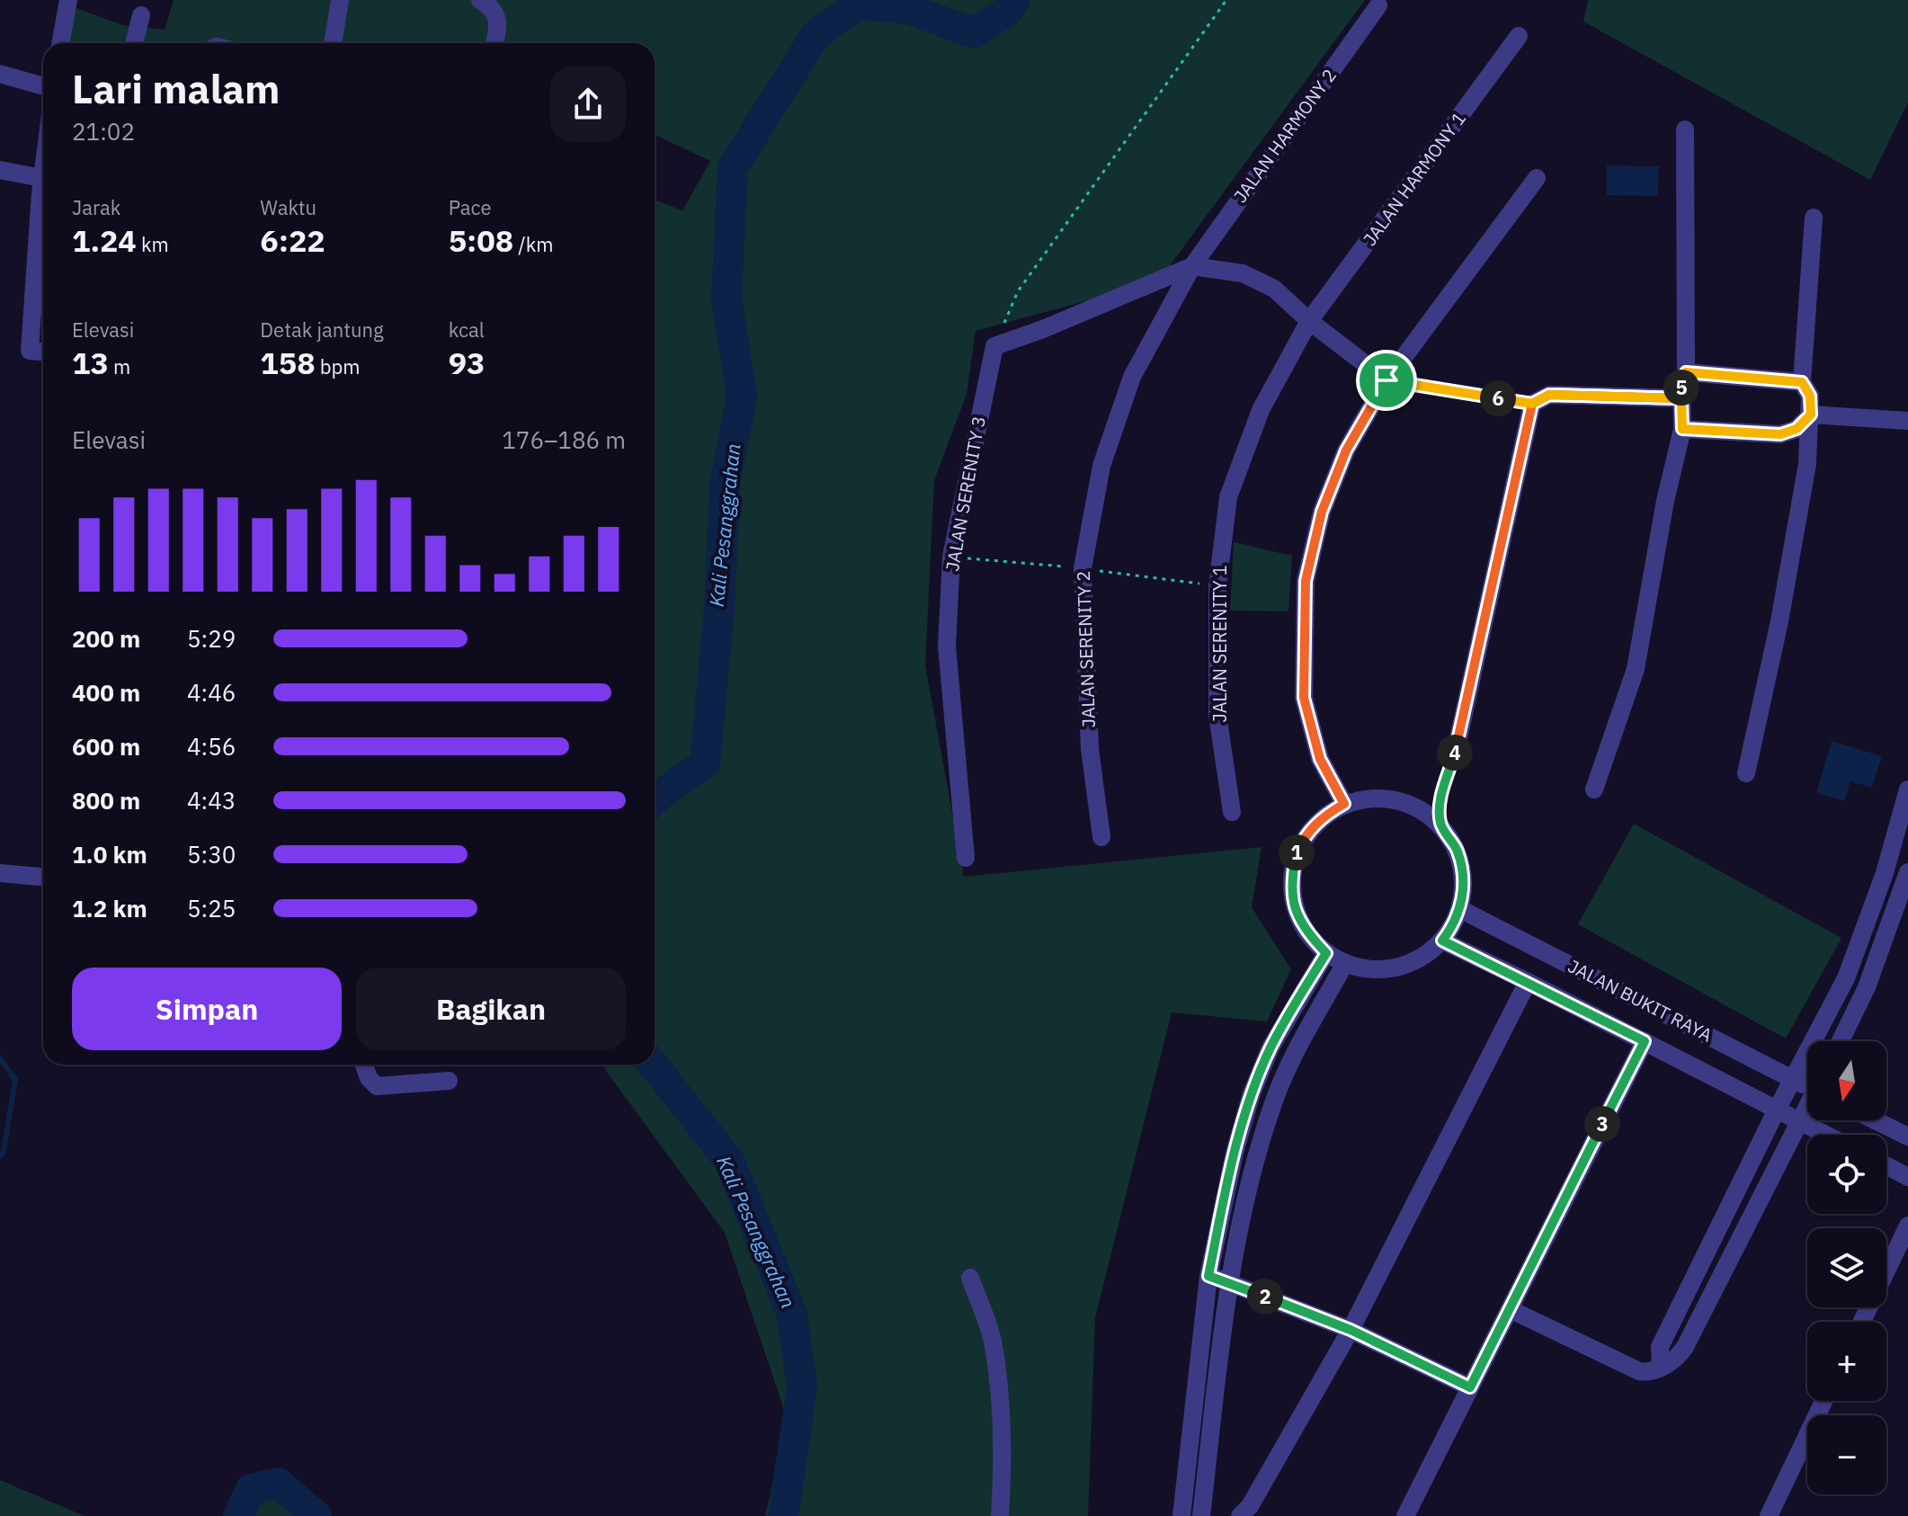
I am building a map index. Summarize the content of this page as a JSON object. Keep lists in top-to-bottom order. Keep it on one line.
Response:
{"streets":{"street":["JALAN HARMONY 2","JALAN HARMONY 1","JALAN SERENITY 3","JALAN SERENITY 1","JALAN SERENITY 2","JALAN BUKIT RAYA"]},"crossings":[["JALAN HARMONY 2","JALAN SERENITY 2"],["JALAN HARMONY 1","JALAN SERENITY 1"]],"water":["Kali Pesanggrahan"],"north":"bottom","page":{"heading":["Lari malam","21:02"],"stats":[["Jarak","1.24 km"],["Waktu","6:22"],["Pace","5:08 /km"],["Elevasi","13 m"],["Detak jantung","158 bpm"],["kcal","93"]],"pins":["5","6","4","1","3","2"],"chart":["Elevasi","176–186 m"],"list":[{"name":"200 m","note":"5:29"},{"name":"400 m","note":"4:46"},{"name":"600 m","note":"4:56"},{"name":"800 m","note":"4:43"},{"name":"1.0 km","note":"5:30"},{"name":"1.2 km","note":"5:25"}],"buttons":["Simpan","Bagikan"],"map_buttons":["+","−"]}}
